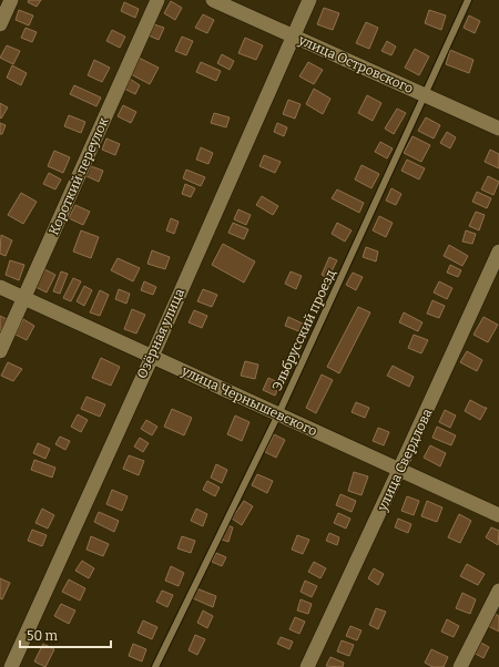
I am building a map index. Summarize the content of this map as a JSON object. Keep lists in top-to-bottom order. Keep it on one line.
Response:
{"streets":{"street":["улица Островского","Короткий переулок","Озёрная улица","улица Чернышевского","улица Свердлова"],"lane":["Эльбрусский проезд"]},"crossings":[["улица Островского","Эльбрусский проезд"],["улица Островского","Озёрная улица"],["Короткий переулок","улица Чернышевского"],["Эльбрусский проезд","улица Чернышевского"],["Озёрная улица","улица Чернышевского"],["улица Чернышевского","улица Свердлова"]],"scale_bar":"50 m"}
